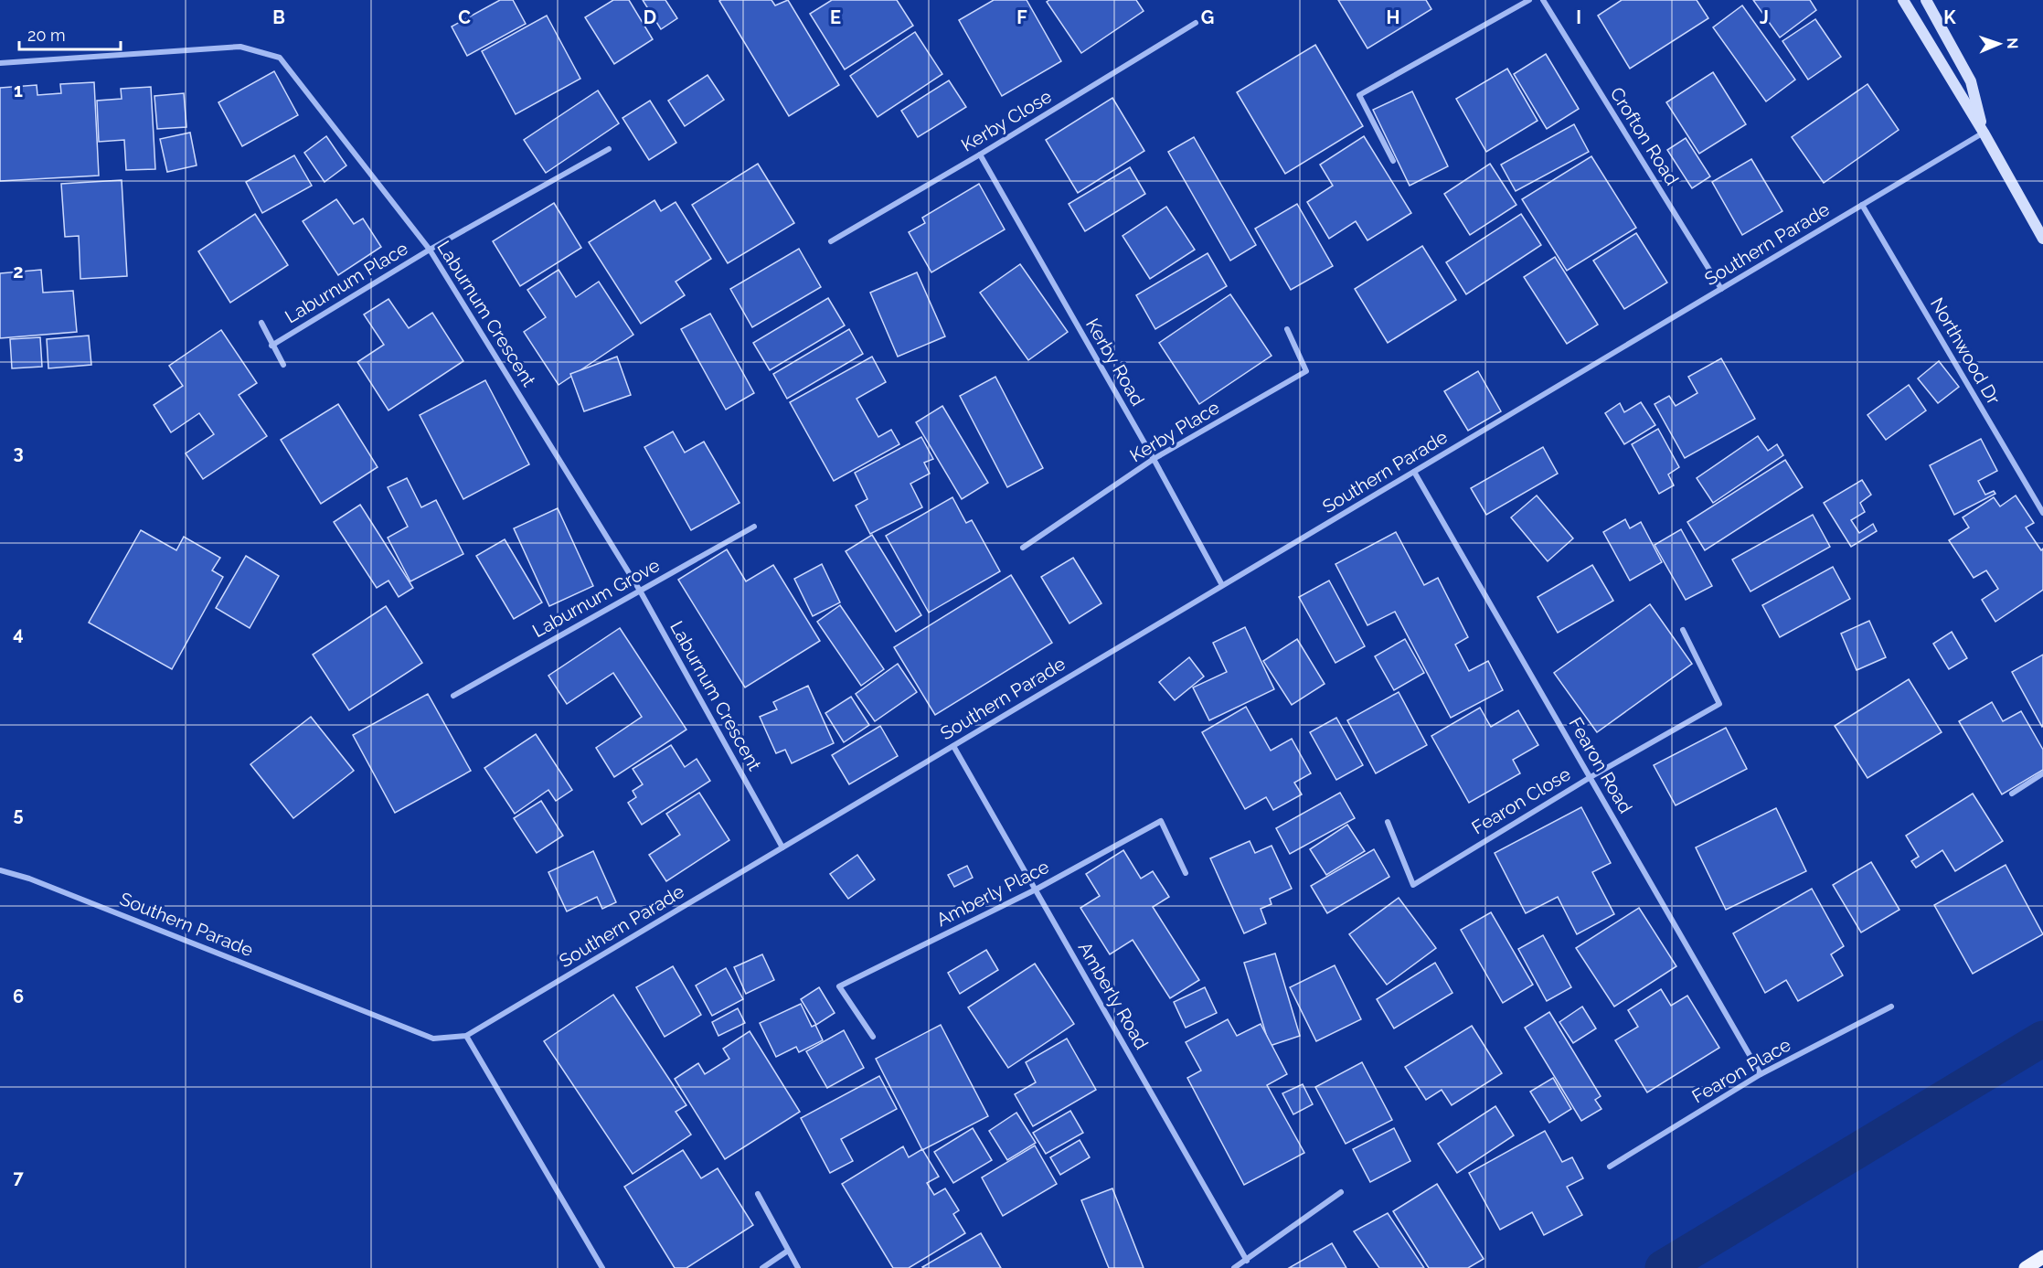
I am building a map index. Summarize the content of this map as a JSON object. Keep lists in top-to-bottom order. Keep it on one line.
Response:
{"streets":{"street":["Kerby Close","Crofton Road","Southern Parade","Laburnum Place","Laburnum Crescent","Northwood Dr","Kerby Road","Kerby Place","Laburnum Grove","Fearon Road","Fearon Close","Amberly Place","Amberly Road","Fearon Place"]},"crossings":[["Kerby Close","Kerby Road"],["Crofton Road","Southern Parade"],["Southern Parade","Laburnum Crescent"],["Southern Parade","Northwood Dr"],["Southern Parade","Kerby Road"],["Southern Parade","Fearon Road"],["Southern Parade","Amberly Road"],["Laburnum Place","Laburnum Crescent"],["Laburnum Crescent","Laburnum Grove"],["Kerby Road","Kerby Place"],["Fearon Road","Fearon Close"],["Fearon Road","Fearon Place"],["Amberly Place","Amberly Road"]],"scale_bar":"20 m","north":"right","grid":{"columns":["B","C","D","E","F","G","H","I","J","K"],"rows":["1","2","3","4","5","6","7"]}}
